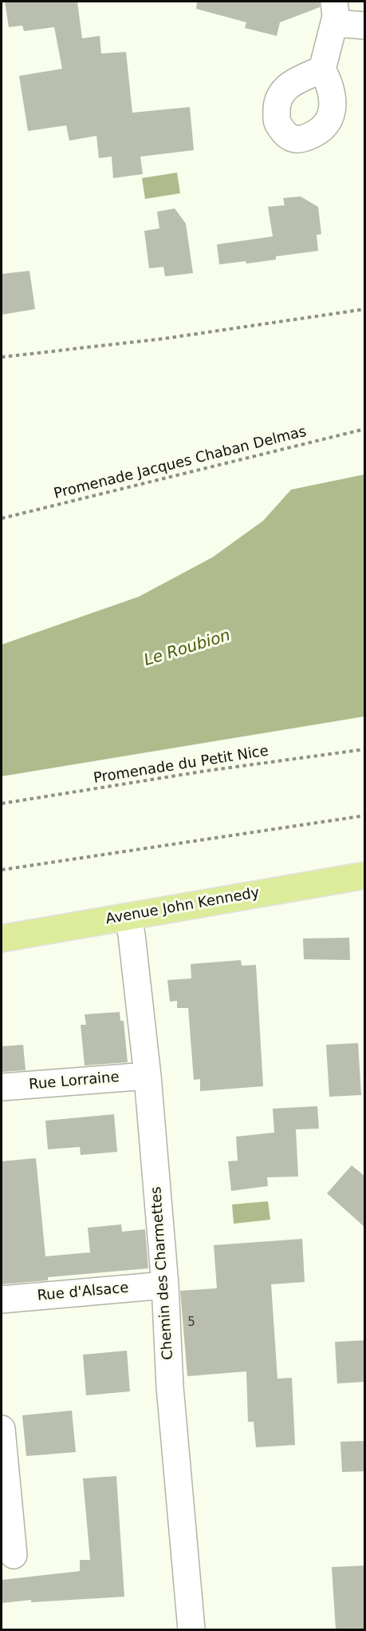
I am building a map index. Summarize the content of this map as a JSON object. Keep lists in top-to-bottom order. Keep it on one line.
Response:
{"streets":{"main road":["Avenue John Kennedy"],"street":["Rue Lorraine","Chemin des Charmettes","Rue d'Alsace"],"path":["Promenade Jacques Chaban Delmas","Promenade du Petit Nice"]},"crossings":[["Avenue John Kennedy","Chemin des Charmettes"],["Rue Lorraine","Chemin des Charmettes"],["Chemin des Charmettes","Rue d'Alsace"]],"water":["Le Roubion"],"house_numbers":["5"]}
